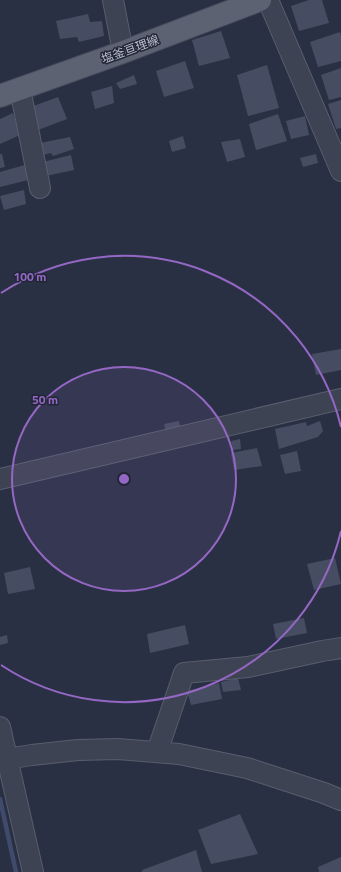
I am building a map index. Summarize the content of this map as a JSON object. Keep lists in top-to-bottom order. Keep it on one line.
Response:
{"streets":{"main road":["塩釜亘理線"]},"rings":["100 m","50 m"]}
